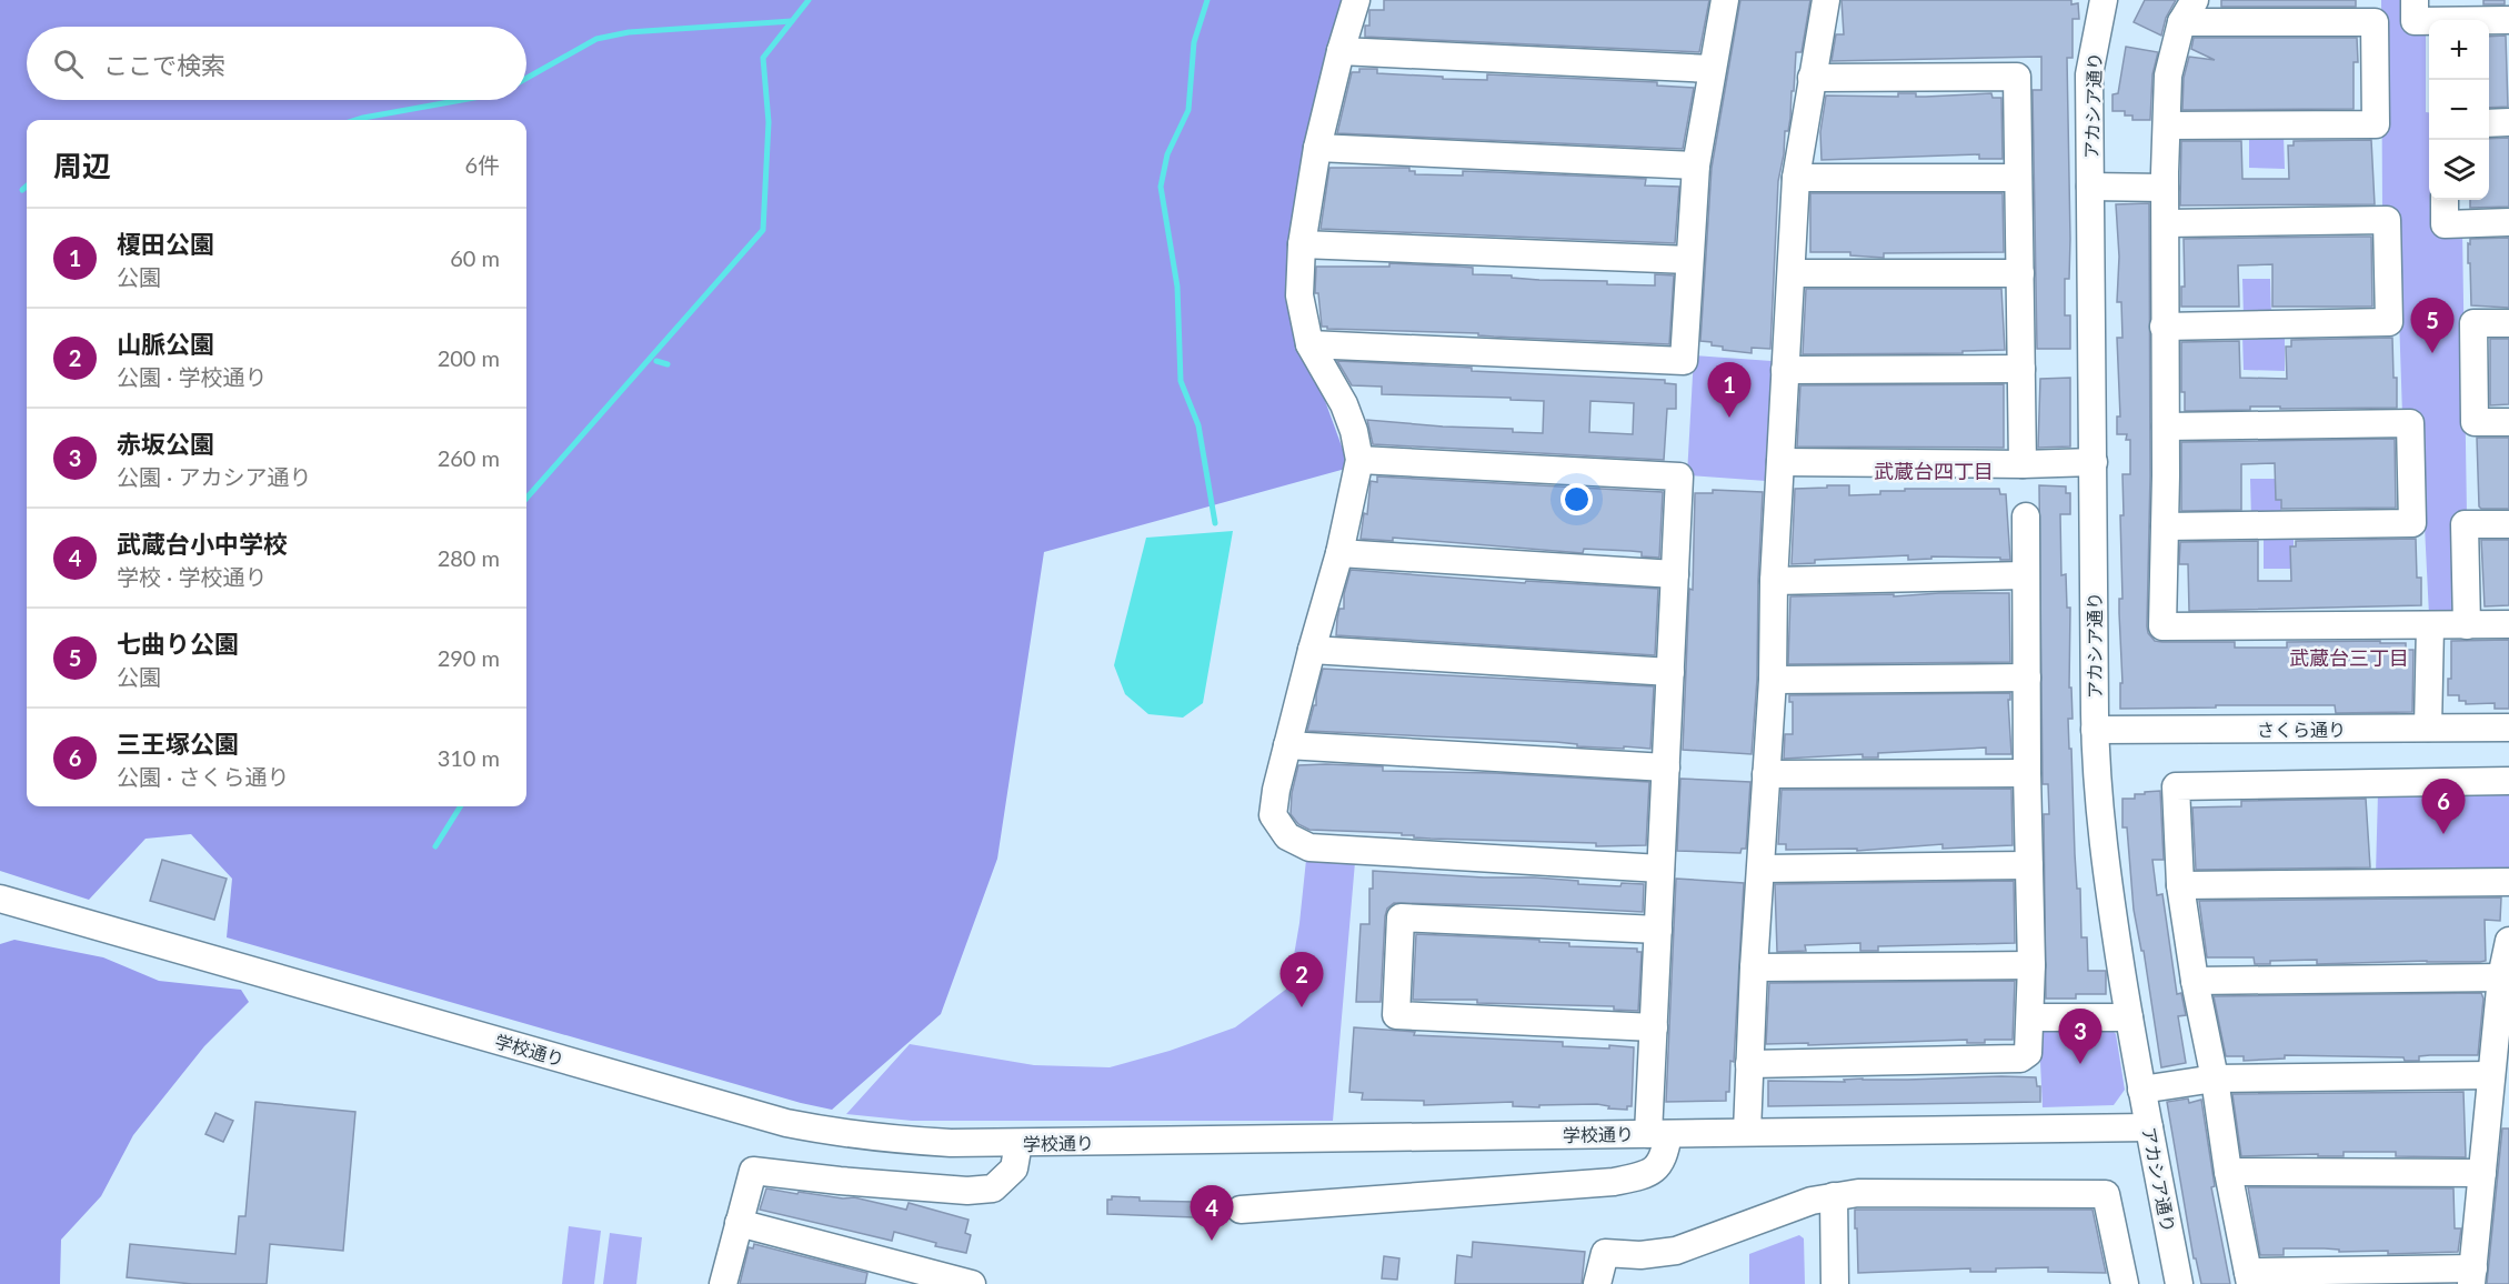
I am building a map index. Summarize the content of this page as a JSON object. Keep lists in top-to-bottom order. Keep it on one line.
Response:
{"streets":{"street":["アカシア通り","さくら通り","学校通り"]},"crossings":[["アカシア通り","さくら通り"],["アカシア通り","学校通り"]],"districts":["武蔵台四丁目","武蔵台三丁目"],"page":{"map_buttons":["+","−"],"search":"ここで検索","heading":["周辺","6件"],"list":[{"mark":"1","name":"榎田公園","note":"公園","value":"60 m"},{"mark":"2","name":"山脈公園","note":"公園 · 学校通り","value":"200 m"},{"mark":"3","name":"赤坂公園","note":"公園 · アカシア通り","value":"260 m"},{"mark":"4","name":"武蔵台小中学校","note":"学校 · 学校通り","value":"280 m"},{"mark":"5","name":"七曲り公園","note":"公園","value":"290 m"},{"mark":"6","name":"三王塚公園","note":"公園 · さくら通り","value":"310 m"}],"pins":["5","1","6","2","3","4"]}}
